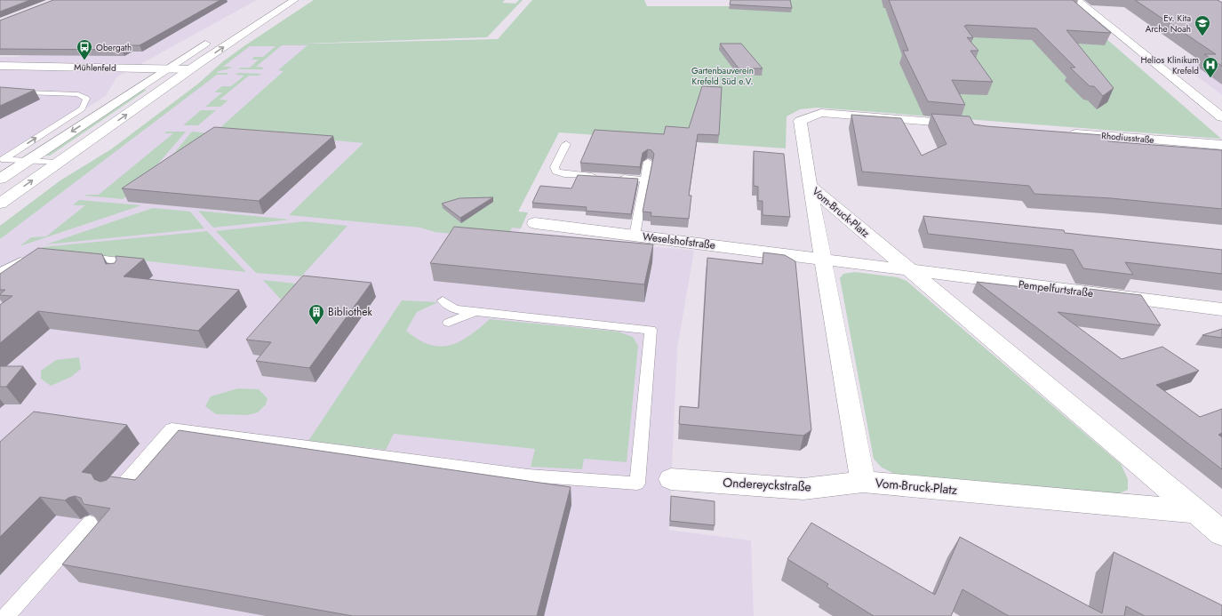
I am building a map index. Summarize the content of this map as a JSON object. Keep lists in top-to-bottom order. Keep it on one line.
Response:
{"streets":{"street":["Mühlenfeld","Rhodiusstraße","Vom-Bruck-Platz","Weselshofstraße","Pempelfurtstraße","Ondereyckstraße"]},"crossings":[["Vom-Bruck-Platz","Weselshofstraße"],["Vom-Bruck-Platz","Pempelfurtstraße"],["Vom-Bruck-Platz","Ondereyckstraße"]],"parks":["Gartenbauverein Krefeld Süd e.V."],"places":{"school or university":["Ev. Kita Arche Noah"],"bus stop":["Obergath"],"hospital":["Helios Klinikum Krefeld"],"building":["Bibliothek"]}}
